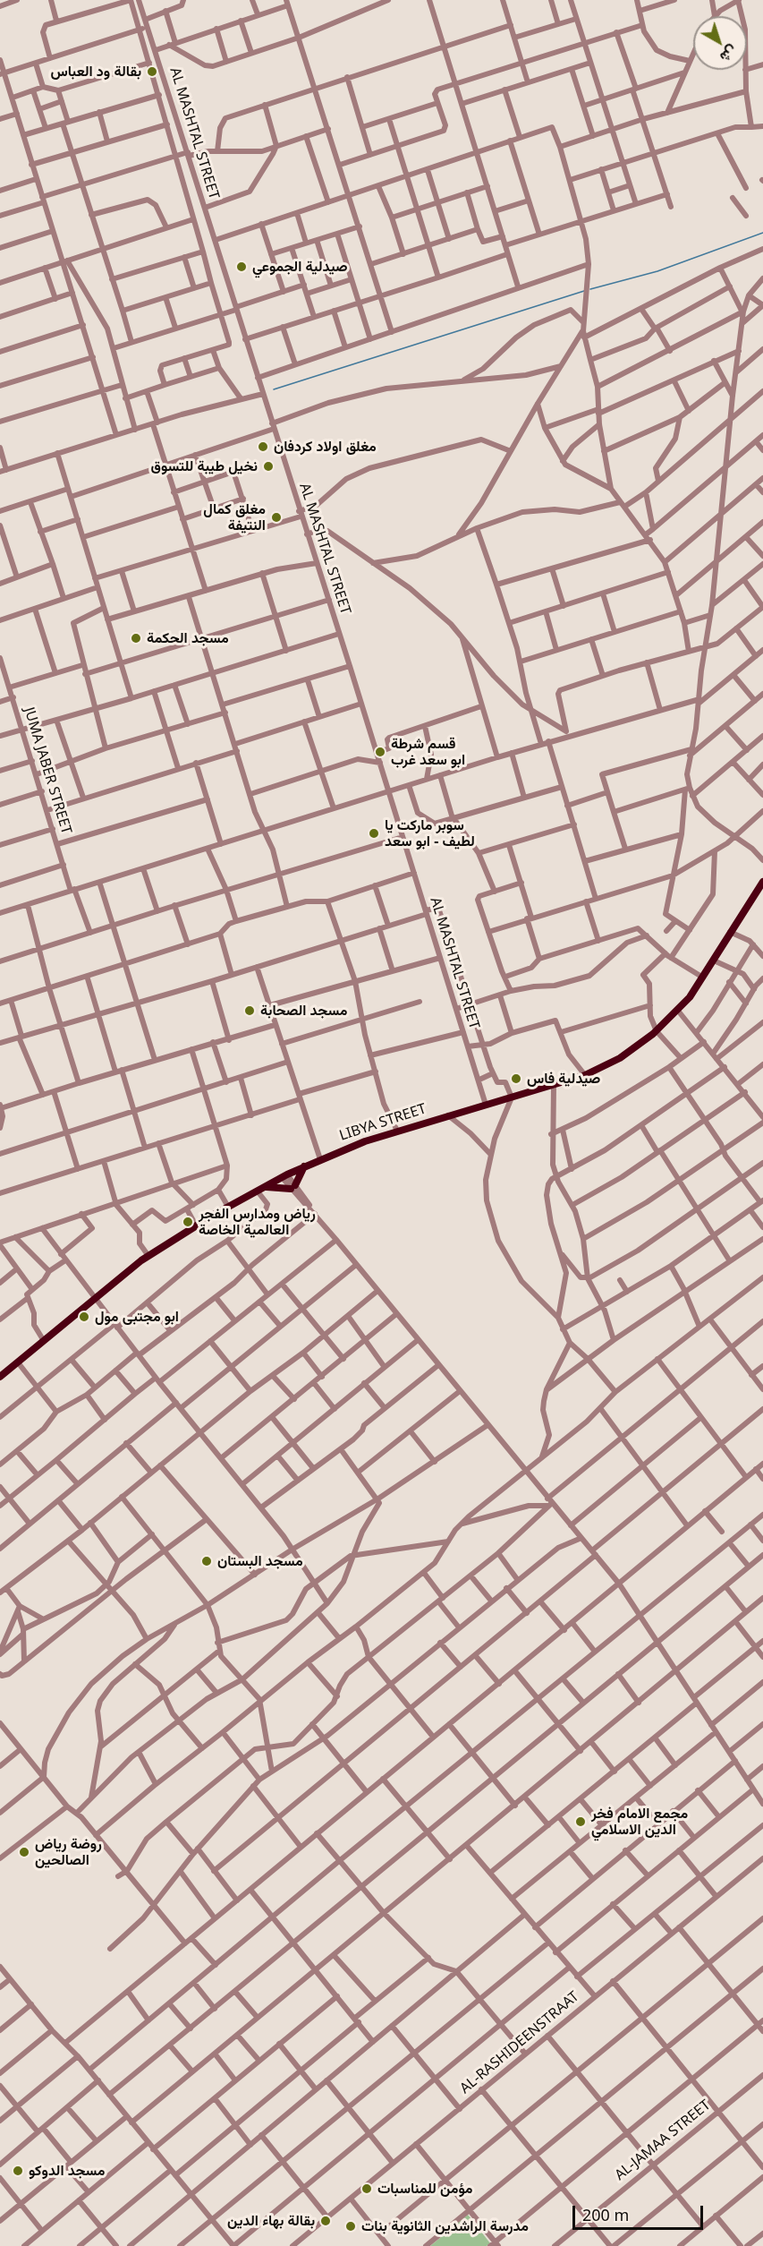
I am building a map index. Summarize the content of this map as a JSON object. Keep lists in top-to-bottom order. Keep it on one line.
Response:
{"streets":{"highway":["LIBYA STREET"],"street":["AL MASHTAL STREET","JUMA JABER STREET","AL-RASHIDEENSTRAAT","AL-JAMAA STREET"]},"crossings":[["AL MASHTAL STREET","LIBYA STREET"]],"places":["بقالة ود العباس","صيدلية الجموعي","مغلق اولاد كردفان","نخيل طيبة للتسوق","مغلق كمال النتيفة","مسجد الحكمة","قسم شرطة ابو سعد غرب","سوبر ماركت يا لطيف - ابو سعد","مسجد الصحابة","صيدلية فاس","رياض ومدارس الفجر العالمية الخاصة","ابو مجتبى مول","مسجد البستان","مجمع الامام فخر الدين الاسلامي","روضة رياض الصالحين","مسجد الدوكو","مؤمن للمناسبات","بقالة بهاء الدين","مدرسة الراشدين الثانوية بنات"],"scale_bar":"200 m","north":"bottom right"}
